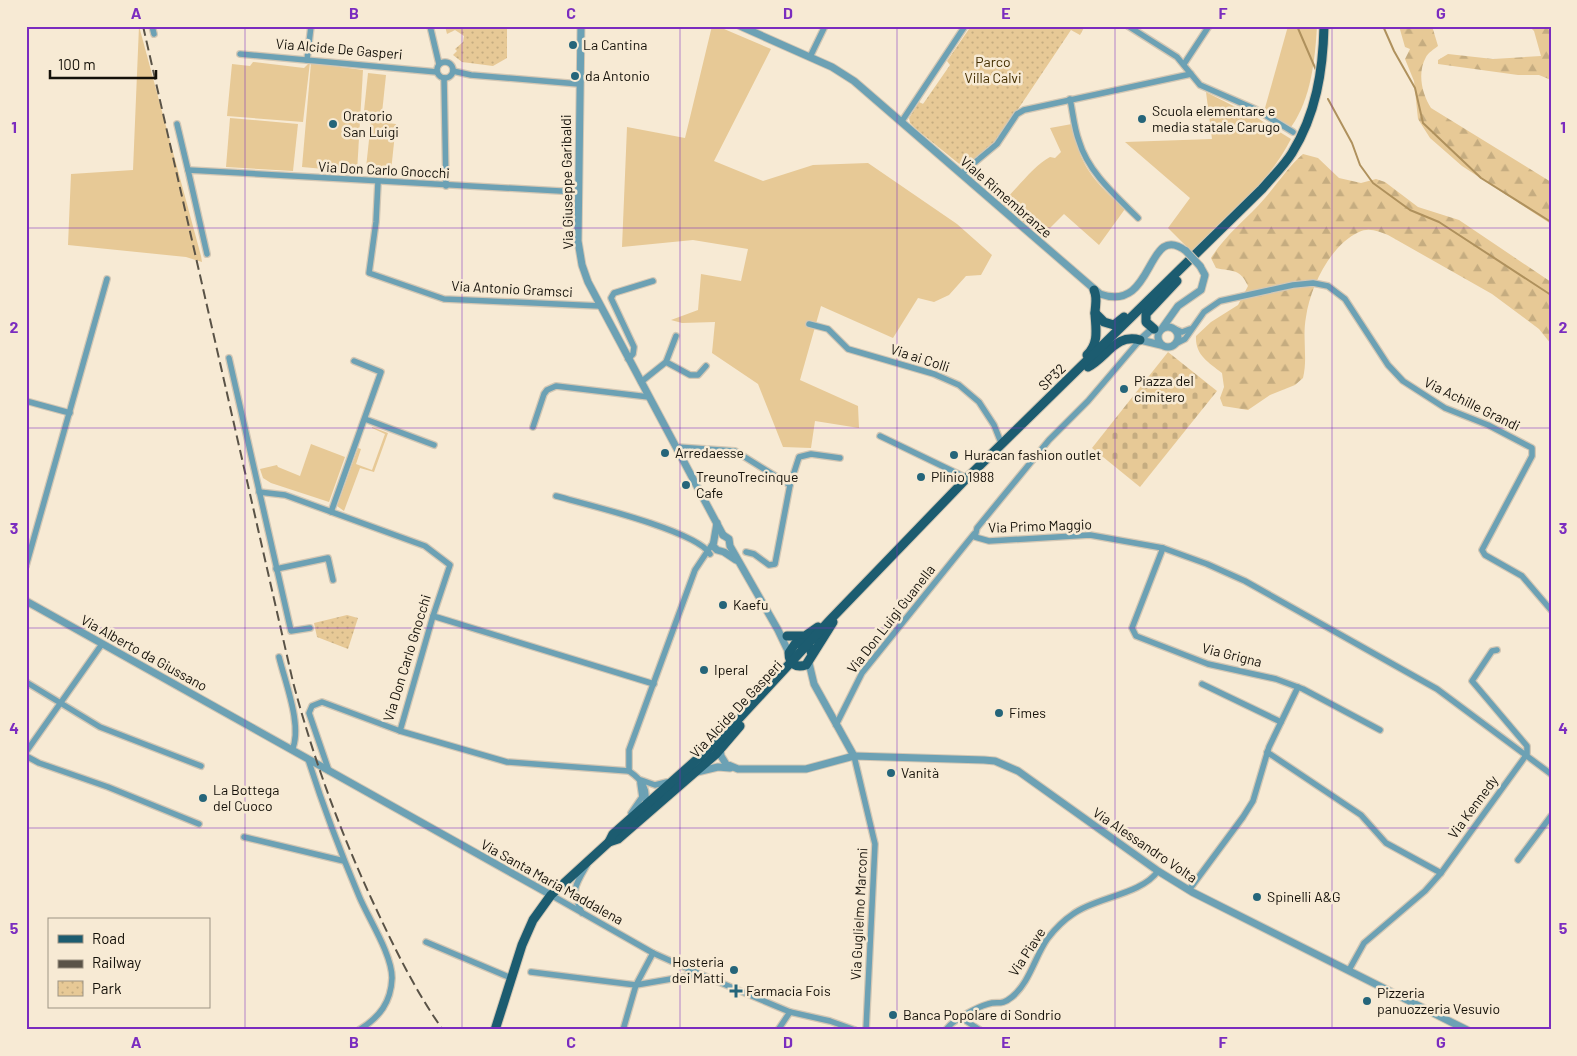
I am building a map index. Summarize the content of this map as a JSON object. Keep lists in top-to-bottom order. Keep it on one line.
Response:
{"streets":{"main road":["Via Alcide De Gasperi","SP32"],"street":["Via Don Carlo Gnocchi","Via Giuseppe Garibaldi","Viale Rimembranze","Via Antonio Gramsci","Via ai Colli","Via Achille Grandi","Via Primo Maggio","Via Don Luigi Guanella","Via Alberto da Giussano","Via Grigna","Via Kennedy","Via Alessandro Volta","Via Santa Maria Maddalena","Via Guglielmo Marconi","Via Piave"]},"crossings":[["Via Alcide De Gasperi","Via ai Colli"],["Via Alcide De Gasperi","SP32"],["Via Alcide De Gasperi","Via Alessandro Volta"],["Via Alcide De Gasperi","Via Santa Maria Maddalena"],["Via Alcide De Gasperi","Via Guglielmo Marconi"],["Via Don Carlo Gnocchi","Via Giuseppe Garibaldi"],["Via Don Carlo Gnocchi","Via Antonio Gramsci"],["Via Don Carlo Gnocchi","Via Santa Maria Maddalena"],["Via Giuseppe Garibaldi","Via Antonio Gramsci"],["Via Achille Grandi","Via Primo Maggio"],["Via Primo Maggio","Via Don Luigi Guanella"],["Via Primo Maggio","Via Grigna"],["Via Primo Maggio","Via Kennedy"],["Via Don Luigi Guanella","Via Guglielmo Marconi"],["Via Alberto da Giussano","Via Santa Maria Maddalena"],["Via Kennedy","Via Alessandro Volta"],["Via Alessandro Volta","Via Guglielmo Marconi"],["Via Alessandro Volta","Via Piave"]],"parks":["Parco Villa Calvi"],"places":{"other":["La Cantina","da Antonio","Scuola elementare e media statale Carugo","Oratorio San Luigi","Piazza del cimitero","Arredaesse","Huracan fashion outlet","Plinio 1988","TreunoTrecinque Cafe","Kaefu","Iperal","Fimes","Vanità","La Bottega del Cuoco","Spinelli A&G","Hosteria dei Matti","Pizzeria panuozzeria Vesuvio","Banca Popolare di Sondrio"],"health":["Farmacia Fois"]},"legend":["Road","Railway","Park"],"scale_bar":"100 m","grid":{"columns":["A","B","C","D","E","F","G"],"rows":["1","2","3","4","5"]}}
